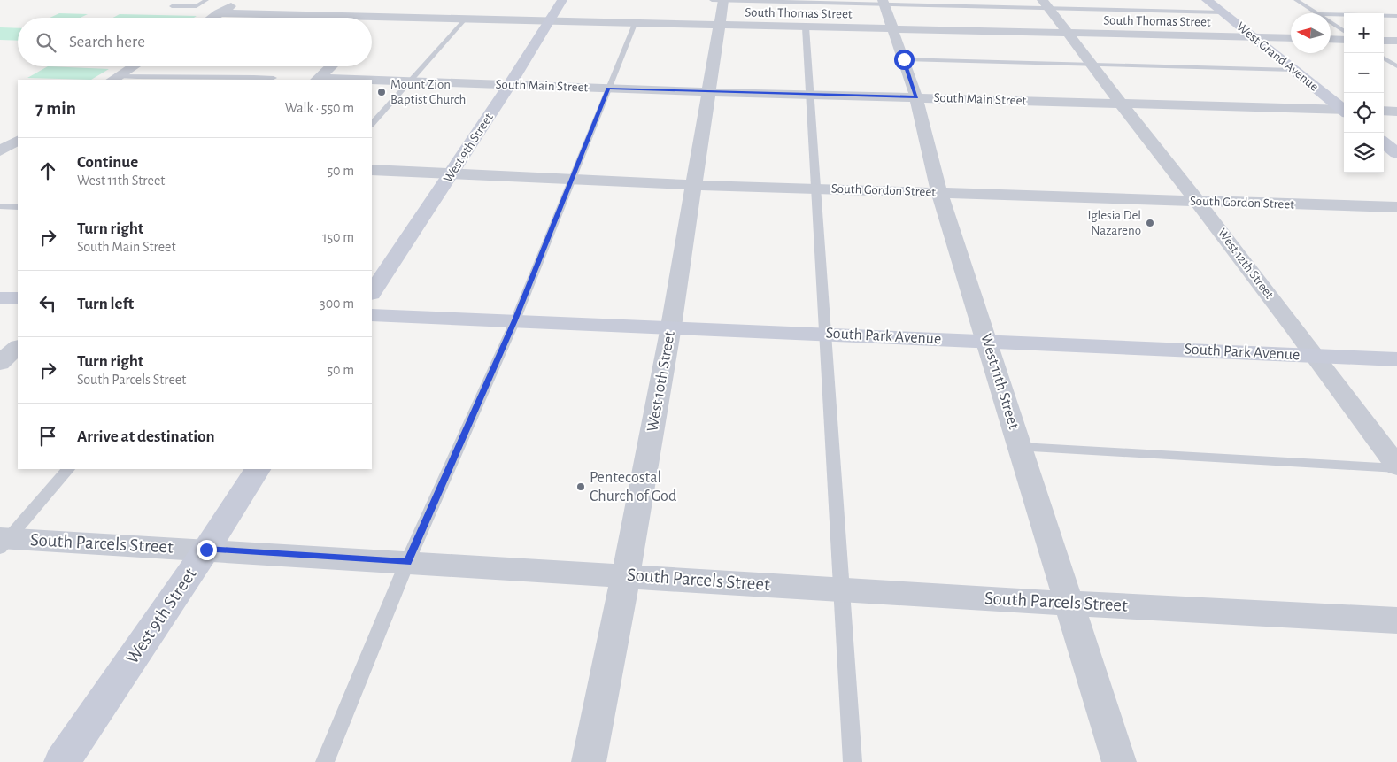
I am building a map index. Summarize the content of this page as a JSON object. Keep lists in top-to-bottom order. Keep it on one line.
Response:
{"streets":{"street":["South Thomas Street","West Grand Avenue","South Main Street","West 9th Street","South Gordon Street","West 12th Street","South Park Avenue","West 10th Street","West 11th Street","South Parcels Street"]},"crossings":[["South Thomas Street","West Grand Avenue"],["South Thomas Street","West 9th Street"],["South Thomas Street","West 12th Street"],["South Thomas Street","West 10th Street"],["South Thomas Street","West 11th Street"],["South Main Street","West 9th Street"],["South Main Street","West 12th Street"],["South Main Street","West 10th Street"],["South Main Street","West 11th Street"],["West 9th Street","South Gordon Street"],["West 9th Street","South Parcels Street"],["South Gordon Street","West 12th Street"],["South Gordon Street","West 10th Street"],["South Gordon Street","West 11th Street"],["West 12th Street","South Park Avenue"],["South Park Avenue","West 10th Street"],["South Park Avenue","West 11th Street"],["West 10th Street","South Parcels Street"],["West 11th Street","South Parcels Street"]],"places":["Mount Zion Baptist Church","Iglesia Del Nazareno","Pentecostal Church of God"],"north":"left","page":{"map_buttons":["+","−"],"search":"Search here","heading":["7 min","Walk · 550 m"],"list":[["Continue","West 11th Street","50 m"],["Turn right","South Main Street","150 m"],["Turn left","300 m"],["Turn right","South Parcels Street","50 m"],"Arrive at destination"]}}
